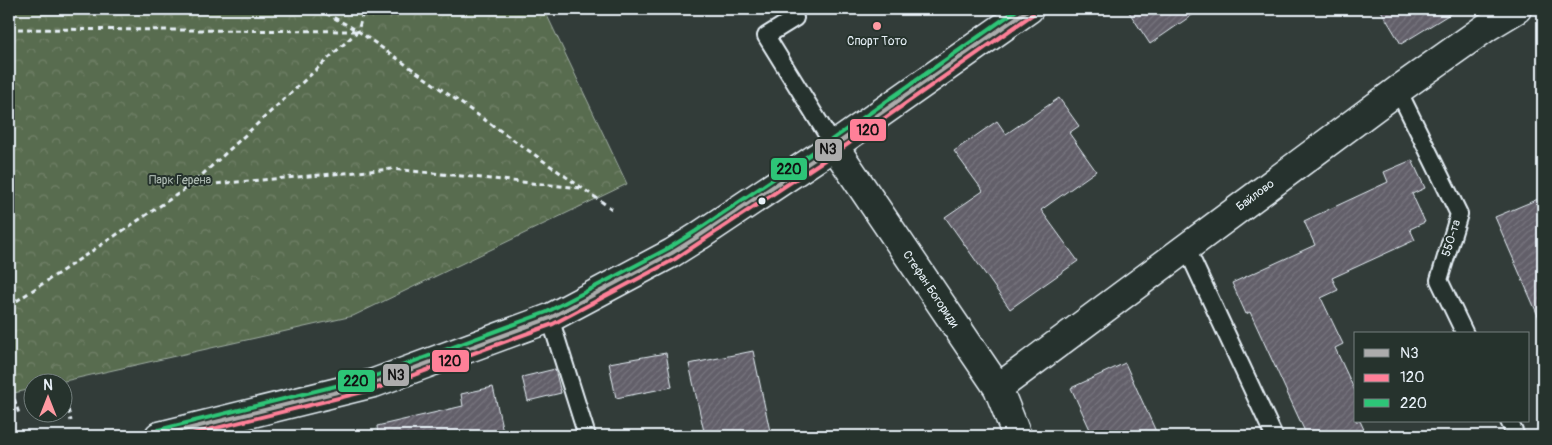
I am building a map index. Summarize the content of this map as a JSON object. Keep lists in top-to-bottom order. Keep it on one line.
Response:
{"streets":{"street":["Байлово","Стефан Богориди"],"lane":["550-та"]},"crossings":[["Байлово","550-та"],["Байлово","Стефан Богориди"]],"parks":["Парк Герена"],"places":["Спорт Тото"],"lines":["transit line N3","transit line 220","transit line 120"],"legend":["N3","120","220"],"north":"top"}
